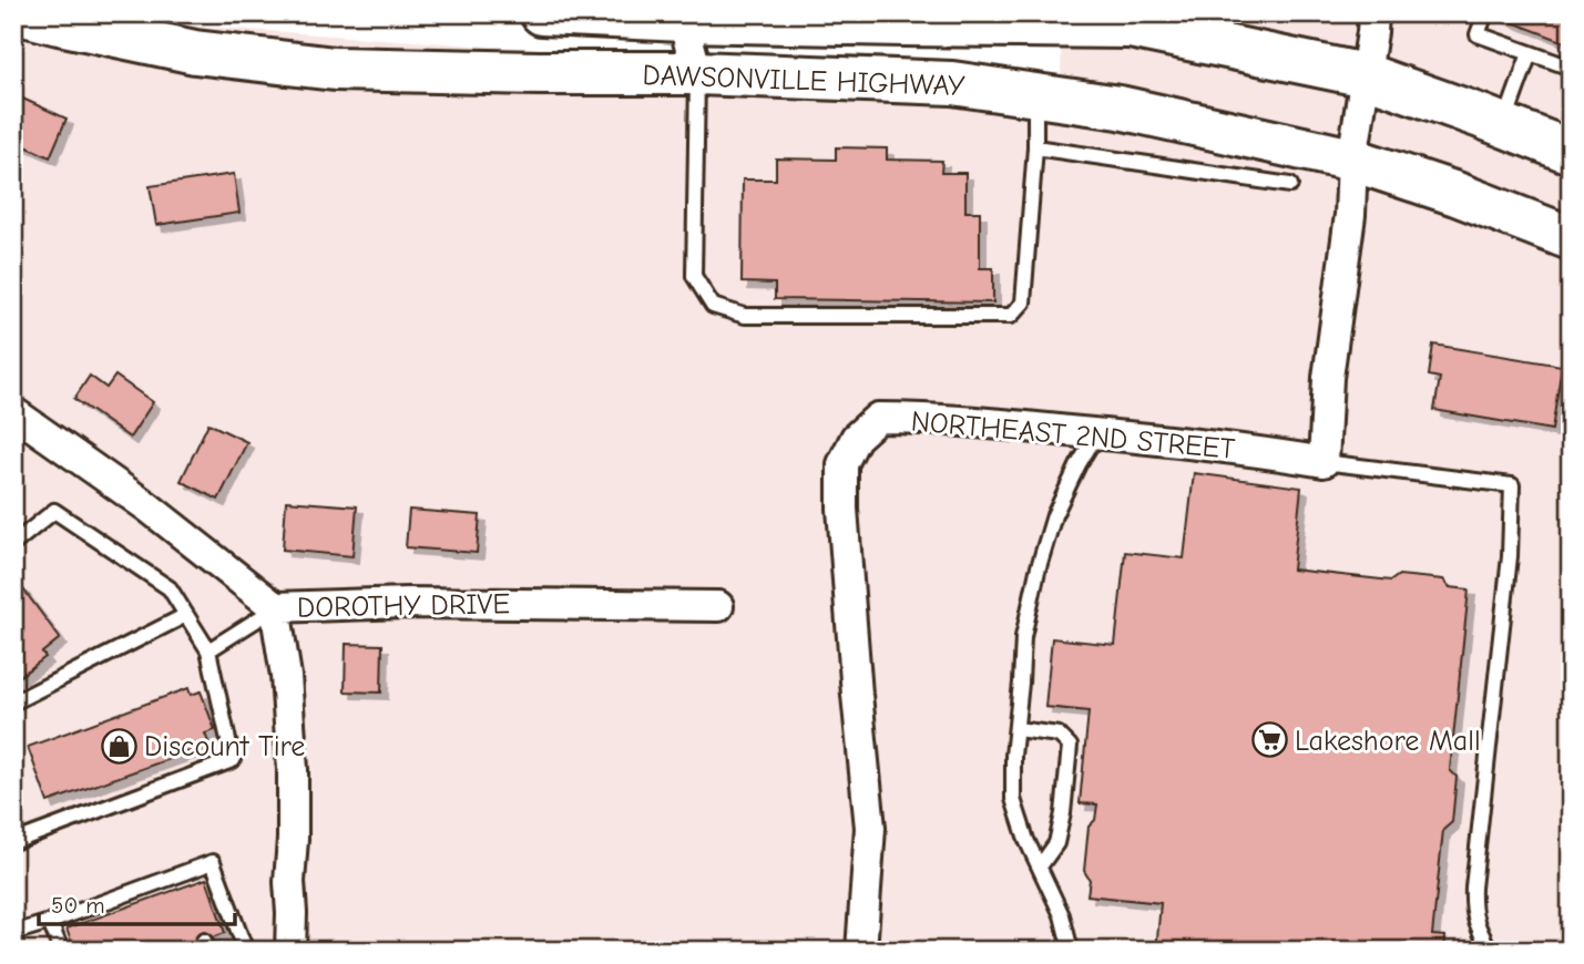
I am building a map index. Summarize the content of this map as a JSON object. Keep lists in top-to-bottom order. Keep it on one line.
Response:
{"streets":{"main road":["DAWSONVILLE HIGHWAY"],"street":["NORTHEAST 2ND STREET","DOROTHY DRIVE"]},"places":{"supermarket":["Lakeshore Mall"],"shop":["Discount Tire"]},"scale_bar":"50 m"}
